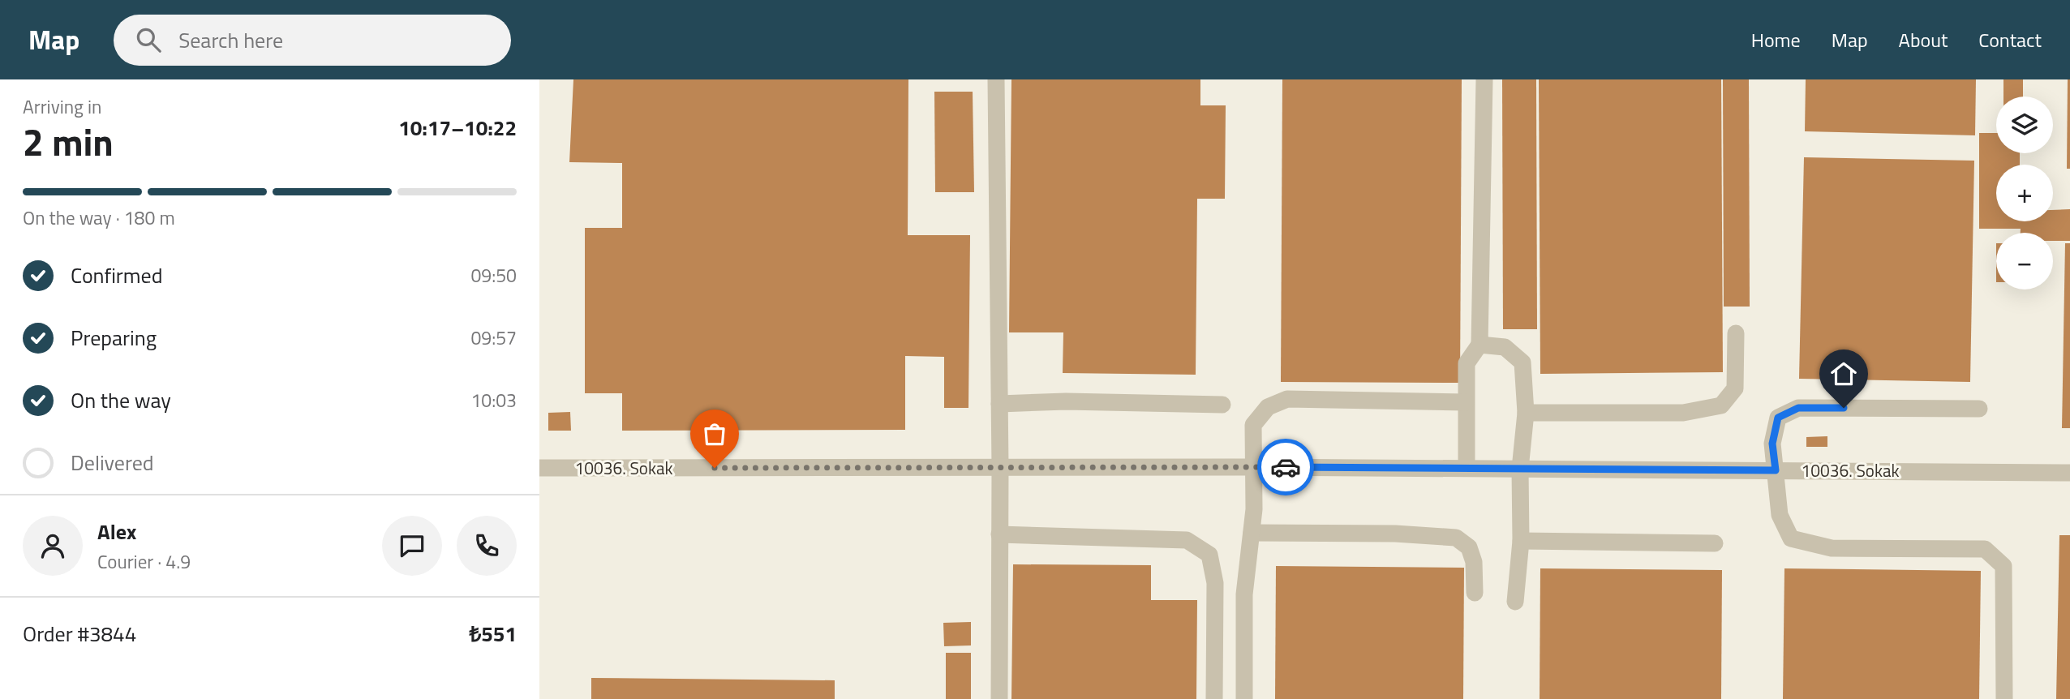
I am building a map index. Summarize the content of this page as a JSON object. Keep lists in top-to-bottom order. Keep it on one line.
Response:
{"streets":{"street":["10036. Sokak"]},"page":{"header":"Map","search":"Search here","nav":["Home","Map","About","Contact"],"heading":["2 min","Arriving in","10:17–10:22"],"panel":["Alex","Courier · 4.9","Order #3844","₺551"],"map_buttons":["+","−"],"bar":"On the way · 180 m","list":[["Confirmed","09:50"],["Preparing","09:57"],["On the way","10:03"],"Delivered"]}}
